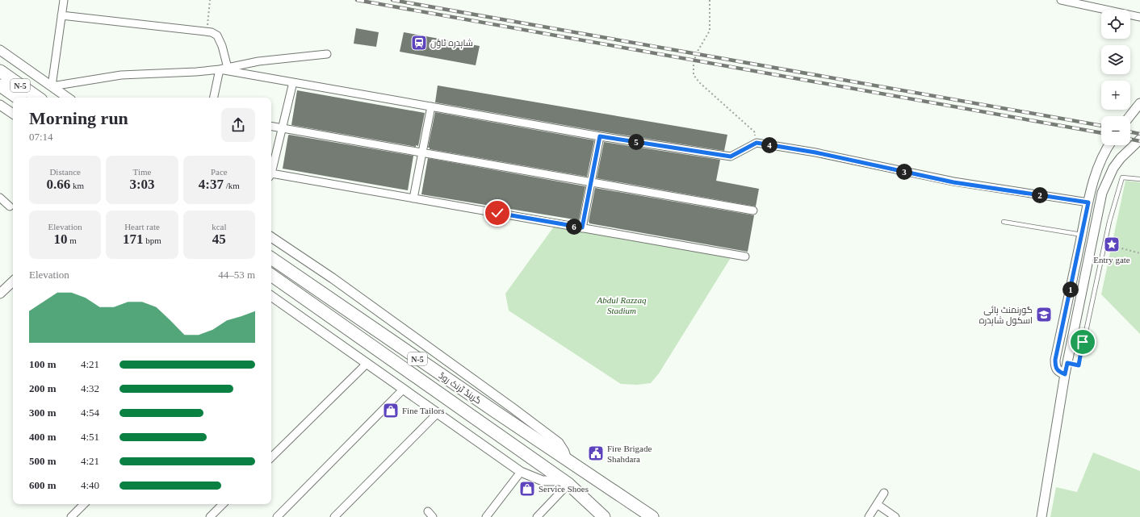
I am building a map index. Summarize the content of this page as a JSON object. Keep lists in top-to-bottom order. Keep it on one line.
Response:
{"streets":{"highway":["N-5","گرینڈ ٹرنک روڈ"]},"parks":["Abdul Razzaq Stadium"],"places":{"station":["شاہدرہ ٹاؤن"],"place":["Entry gate"],"school or university":["گورنمنٹ ہائی اسکول شاہدرہ"],"shop":["Fine Tailors","Service Shoes"],"public building":["Fire Brigade Shahdara"]},"page":{"map_buttons":["+","−"],"heading":["Morning run","07:14"],"pins":["5","4","3","2","6","1"],"stats":[["Distance","0.66 km"],["Time","3:03"],["Pace","4:37 /km"],["Elevation","10 m"],["Heart rate","171 bpm"],["kcal","45"]],"chart":["Elevation","44–53 m"],"list":[{"name":"100 m","note":"4:21"},{"name":"200 m","note":"4:32"},{"name":"300 m","note":"4:54"},{"name":"400 m","note":"4:51"},{"name":"500 m","note":"4:21"},{"name":"600 m","note":"4:40"}]}}
